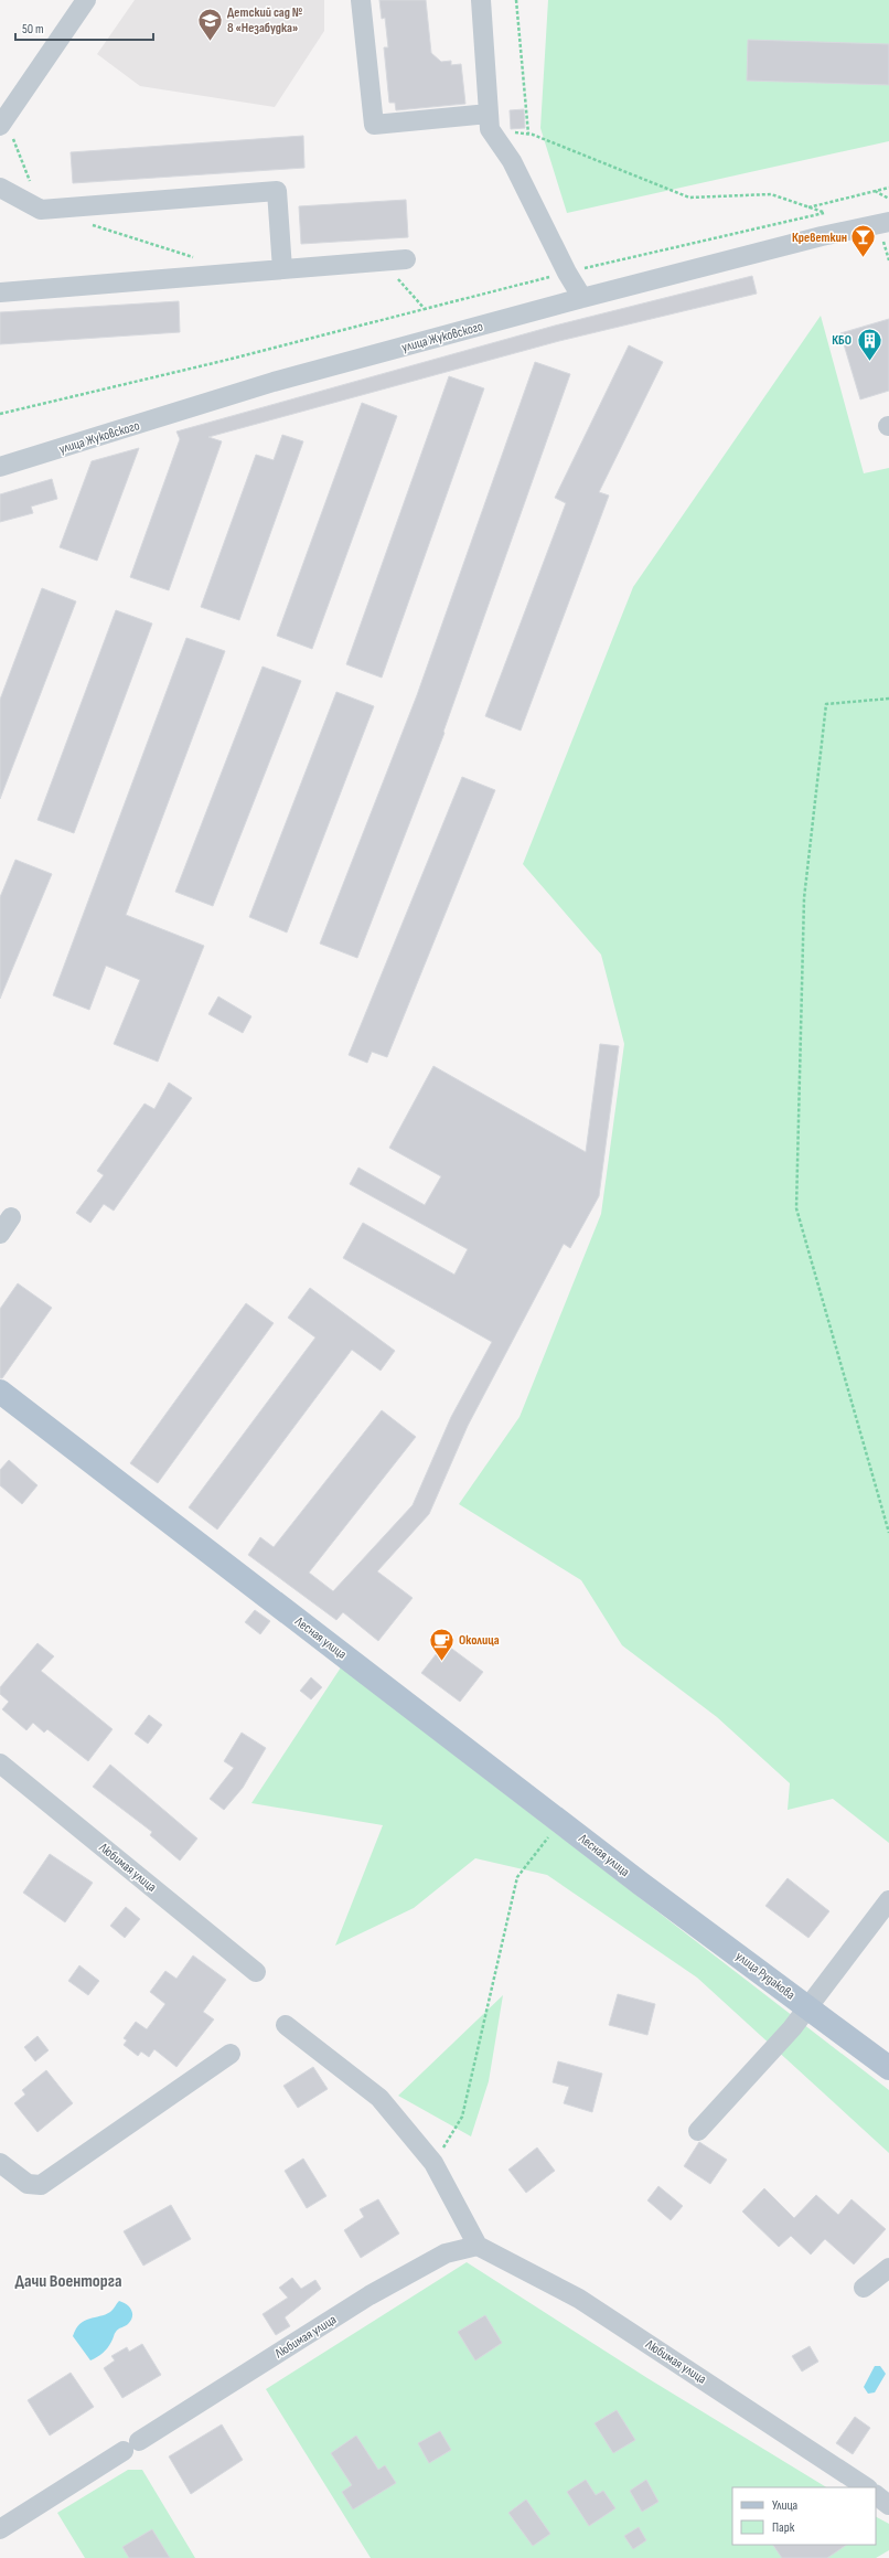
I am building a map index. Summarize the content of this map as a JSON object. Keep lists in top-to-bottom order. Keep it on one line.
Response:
{"streets":{"main road":["Лесная улица","улица Рудакова"],"street":["улица Жуковского","Любимая улица"]},"crossings":[["Лесная улица","улица Рудакова"]],"districts":["Дачи Военторга"],"places":{"school or university":["Детский сад № 8 «Незабудка»"],"bar":["Креветкин"],"building":["КБО"],"cafe":["Околица"]},"legend":["Улица","Парк"],"scale_bar":"50 m"}
